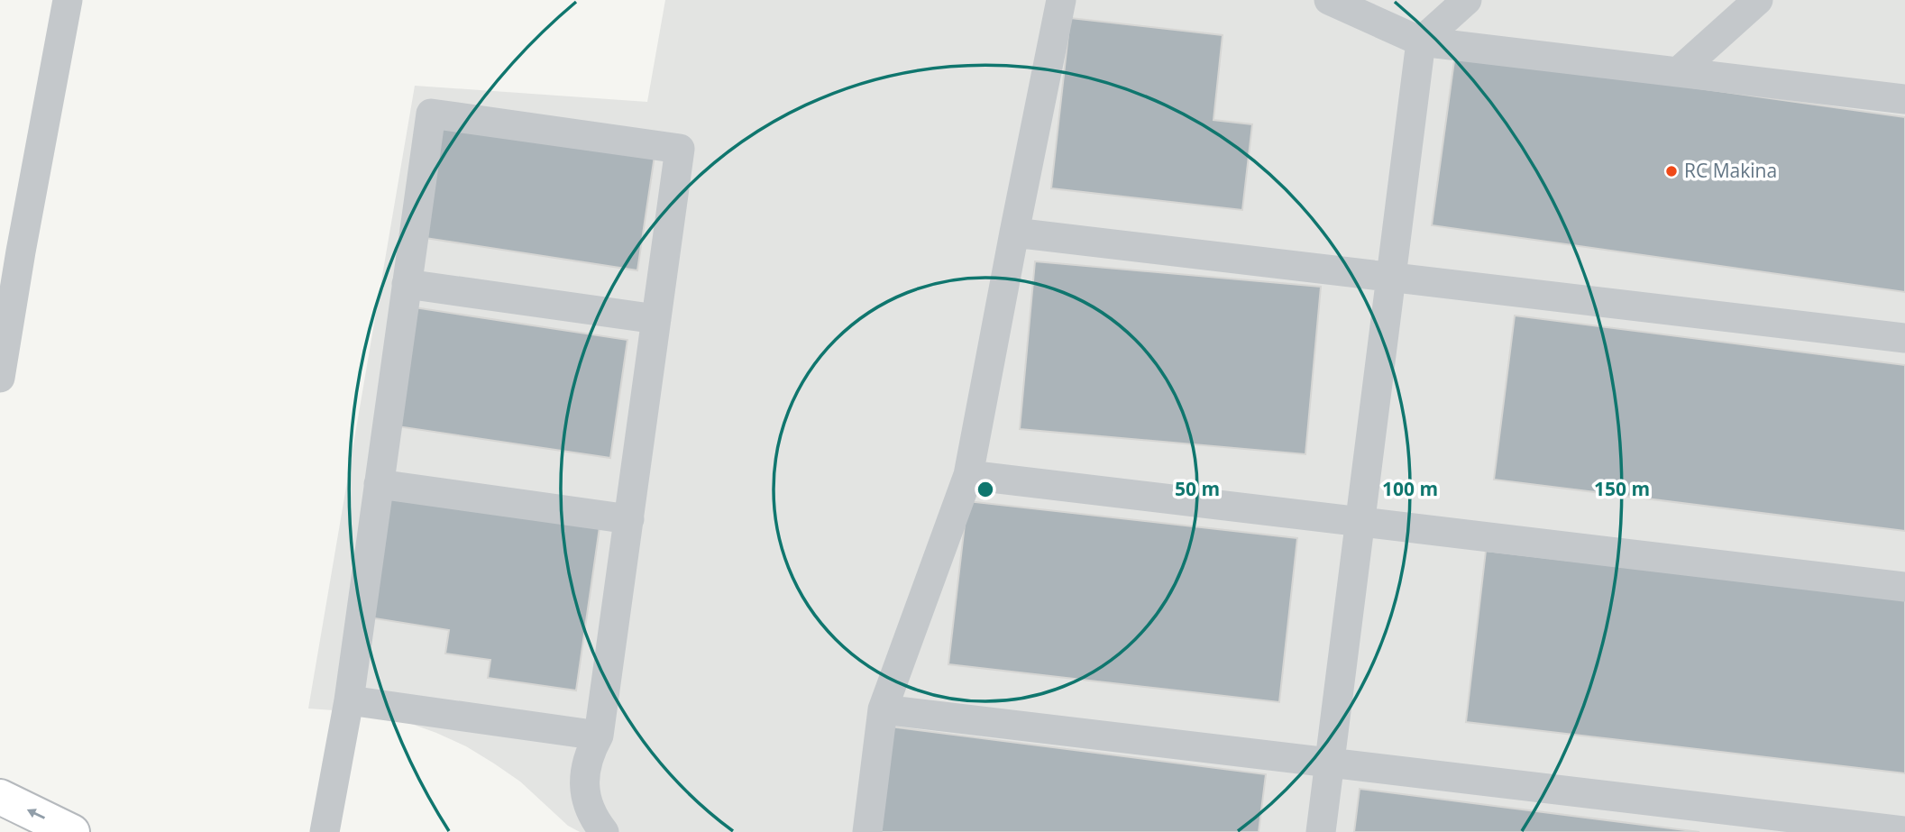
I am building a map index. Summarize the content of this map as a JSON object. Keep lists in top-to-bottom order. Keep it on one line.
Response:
{"places":["RC Makina"],"rings":["50 m","100 m","150 m"]}
